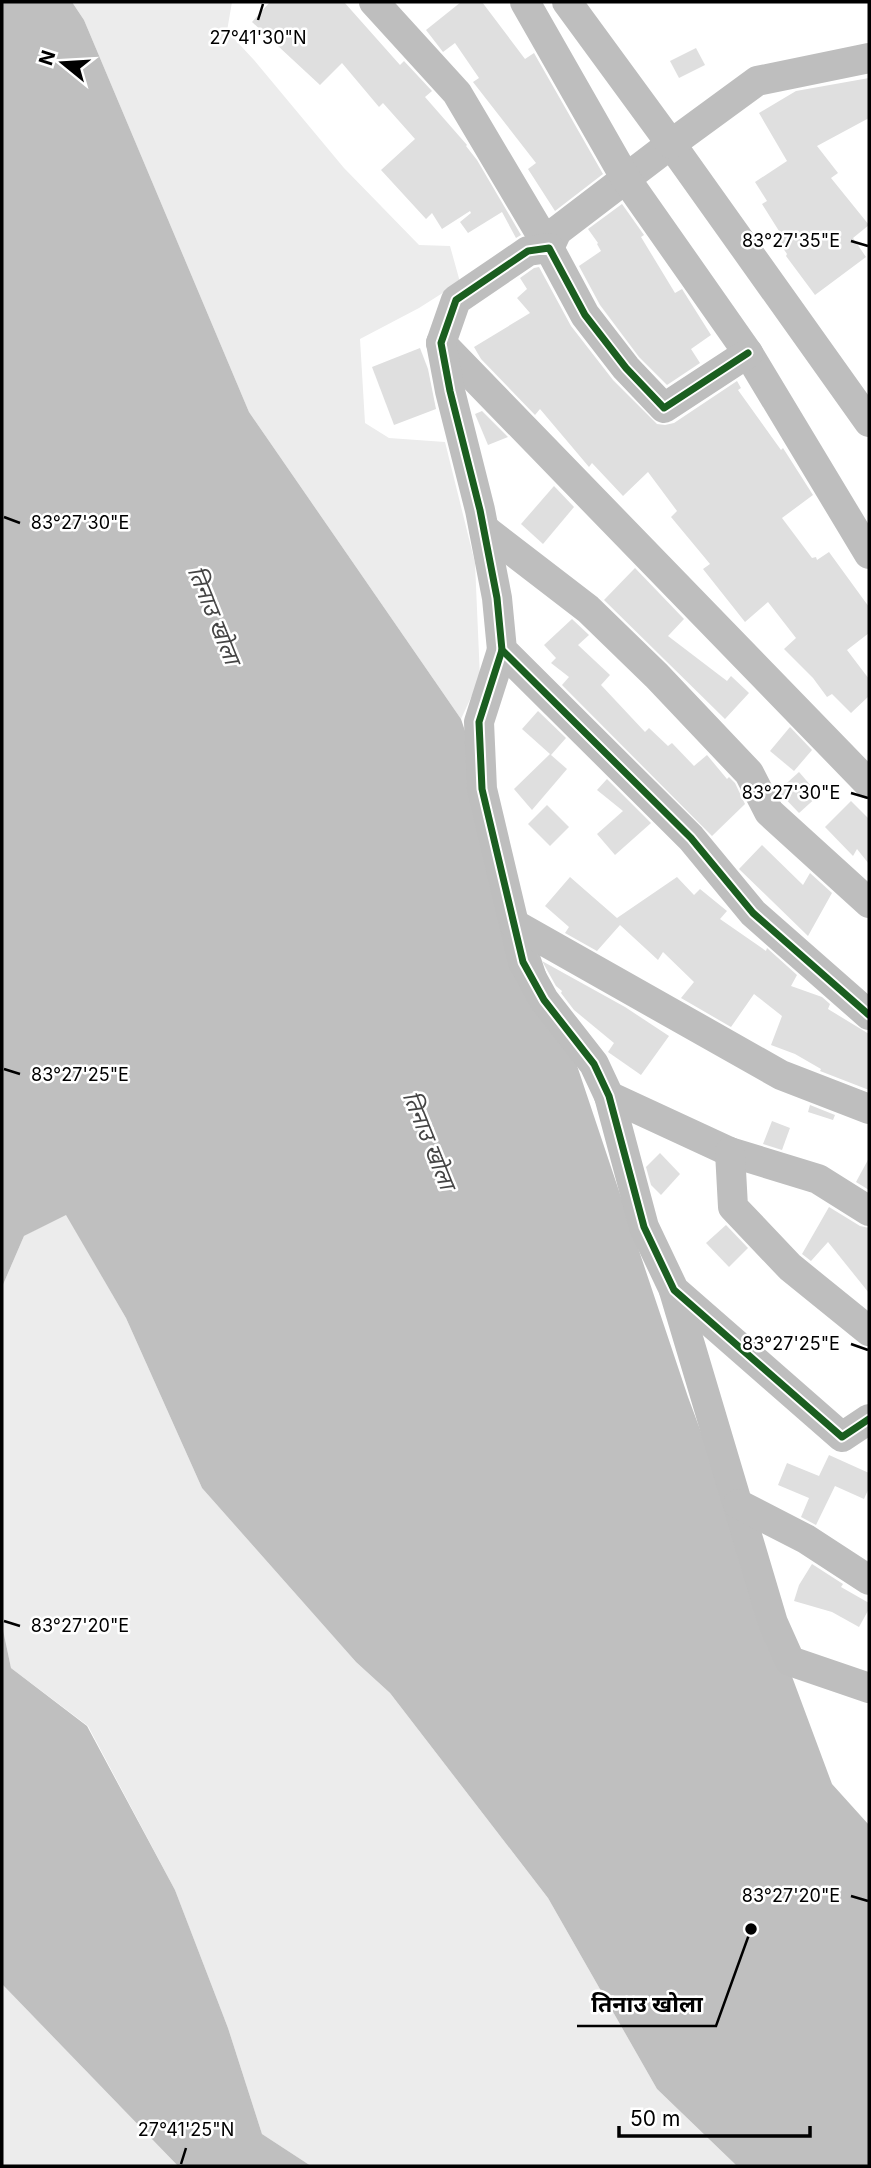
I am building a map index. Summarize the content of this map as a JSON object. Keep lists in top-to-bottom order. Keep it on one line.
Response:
{"water":["तिनाउ खोला"],"places":["तिनाउ खोला"],"scale_bar":"50 m","north":"left","coordinates":["27°41'30\"N","83°27'35\"E","83°27'30\"E","83°27'25\"E","83°27'20\"E","27°41'25\"N"]}
